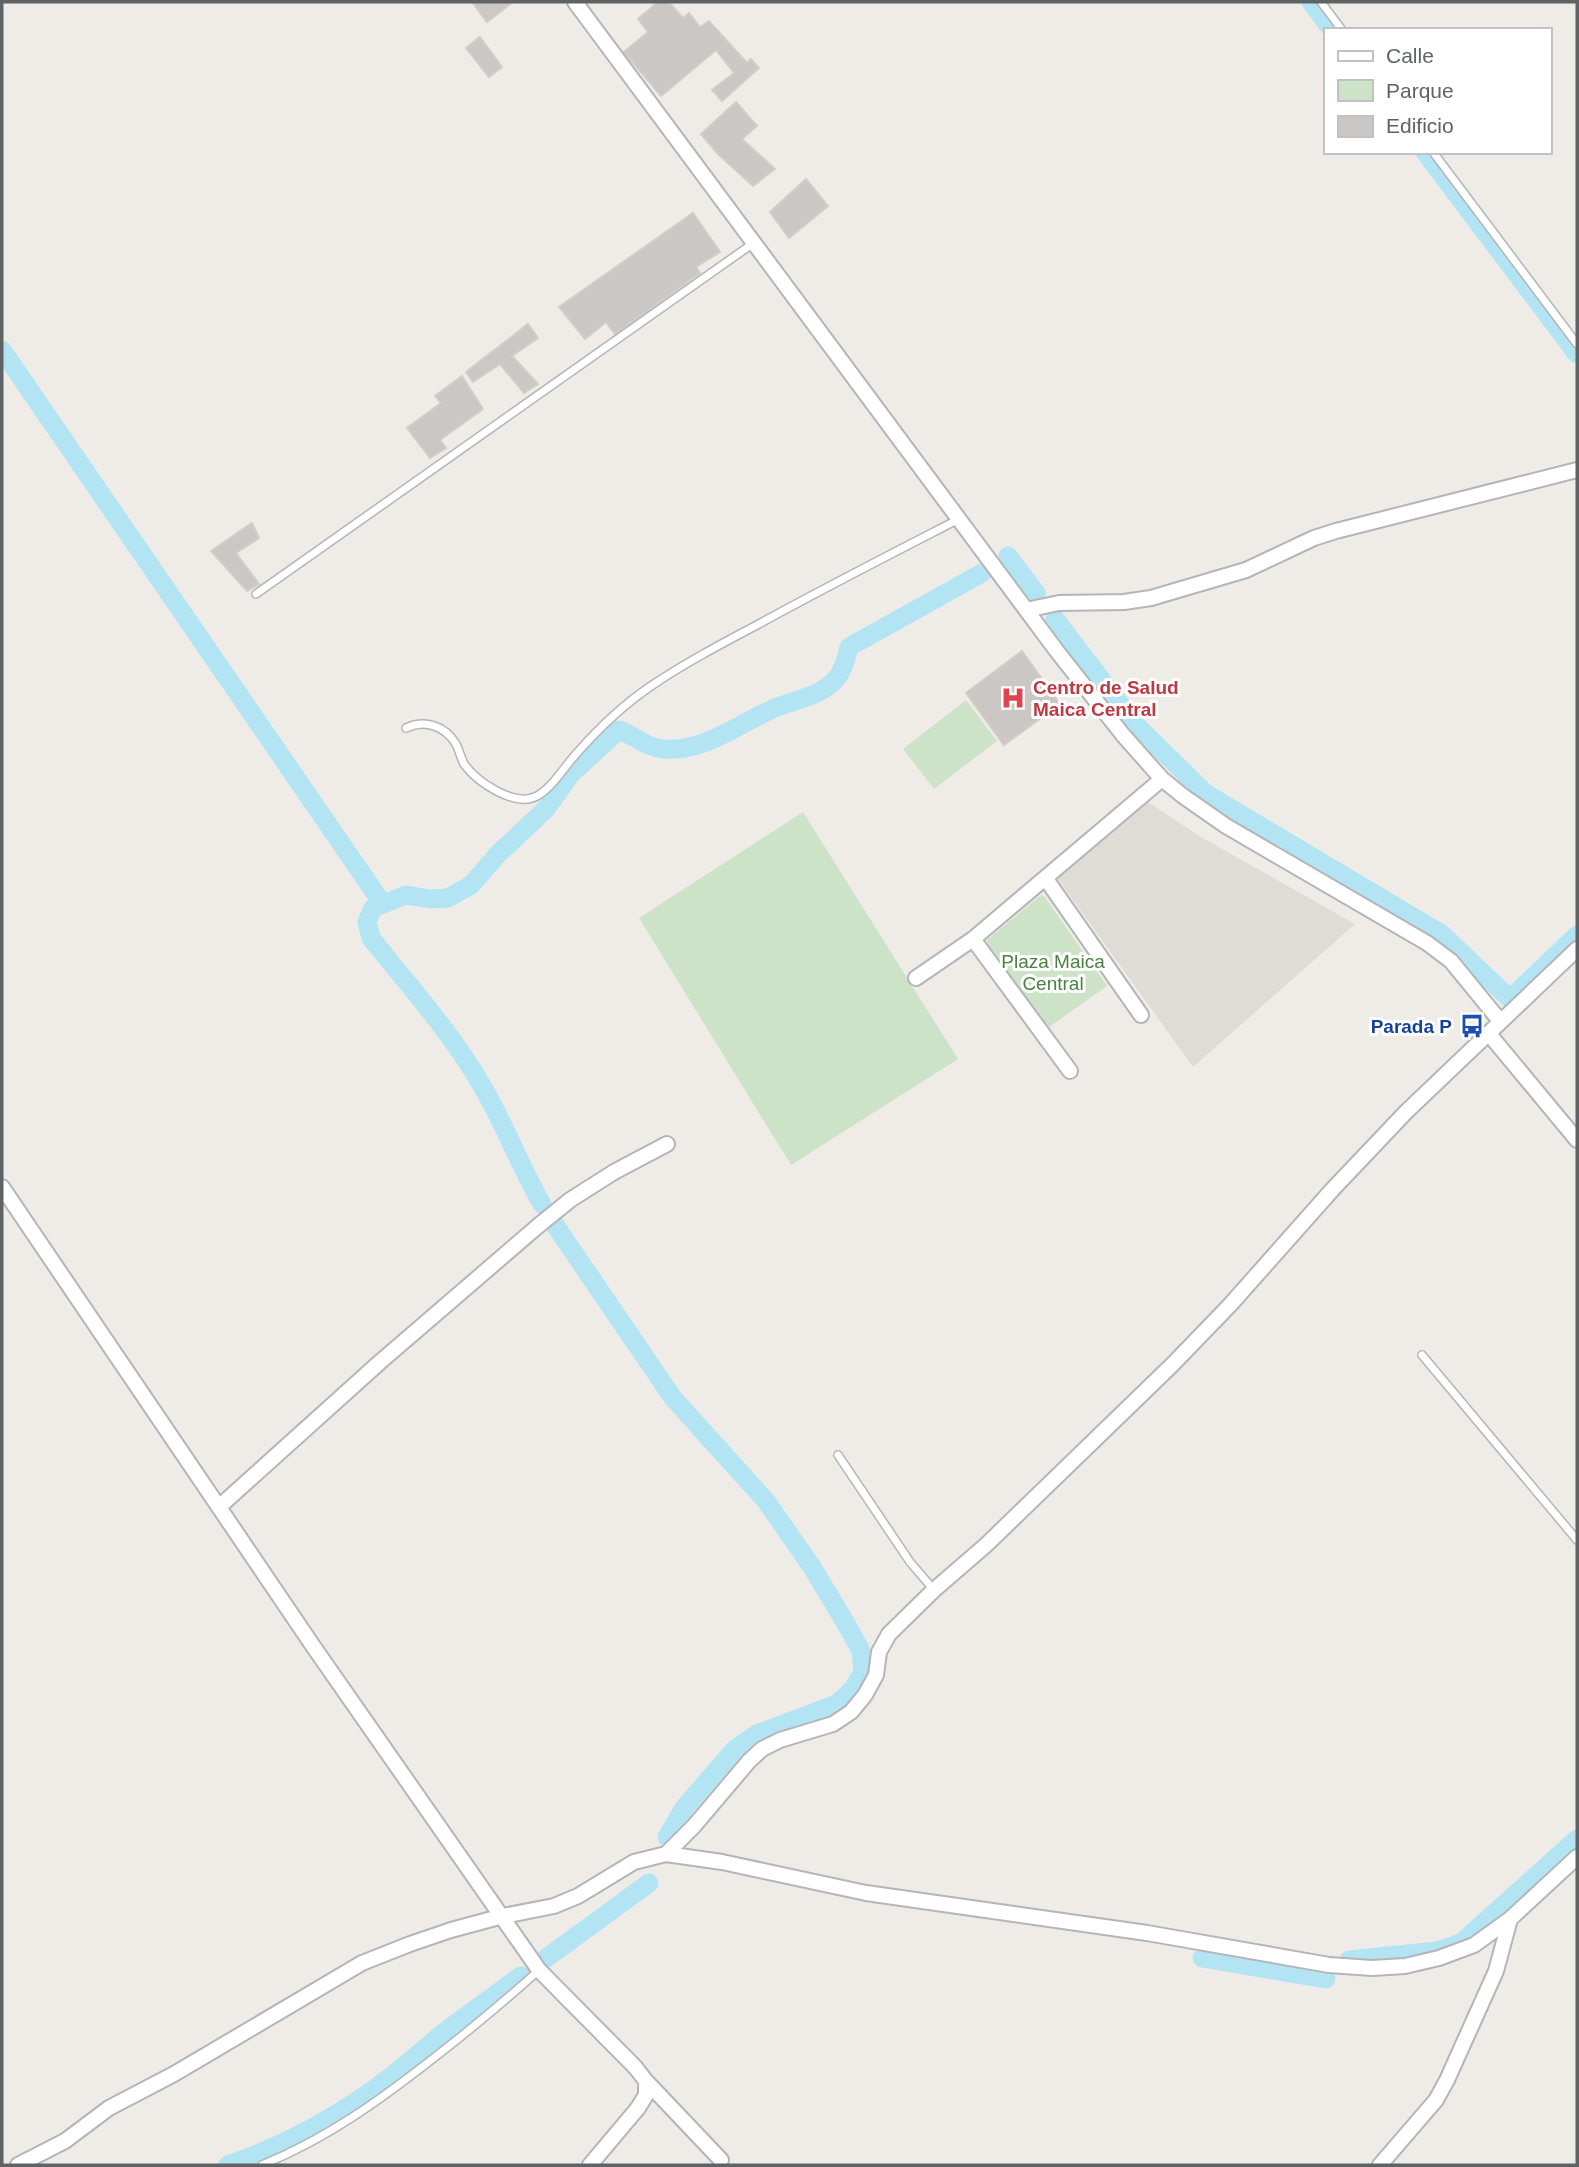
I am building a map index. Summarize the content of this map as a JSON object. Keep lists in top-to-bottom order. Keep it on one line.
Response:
{"parks":["Plaza Maica Central"],"places":{"hospital":["Centro de Salud Maica Central"],"bus stop":["Parada P"]},"legend":["Calle","Parque","Edificio"]}
